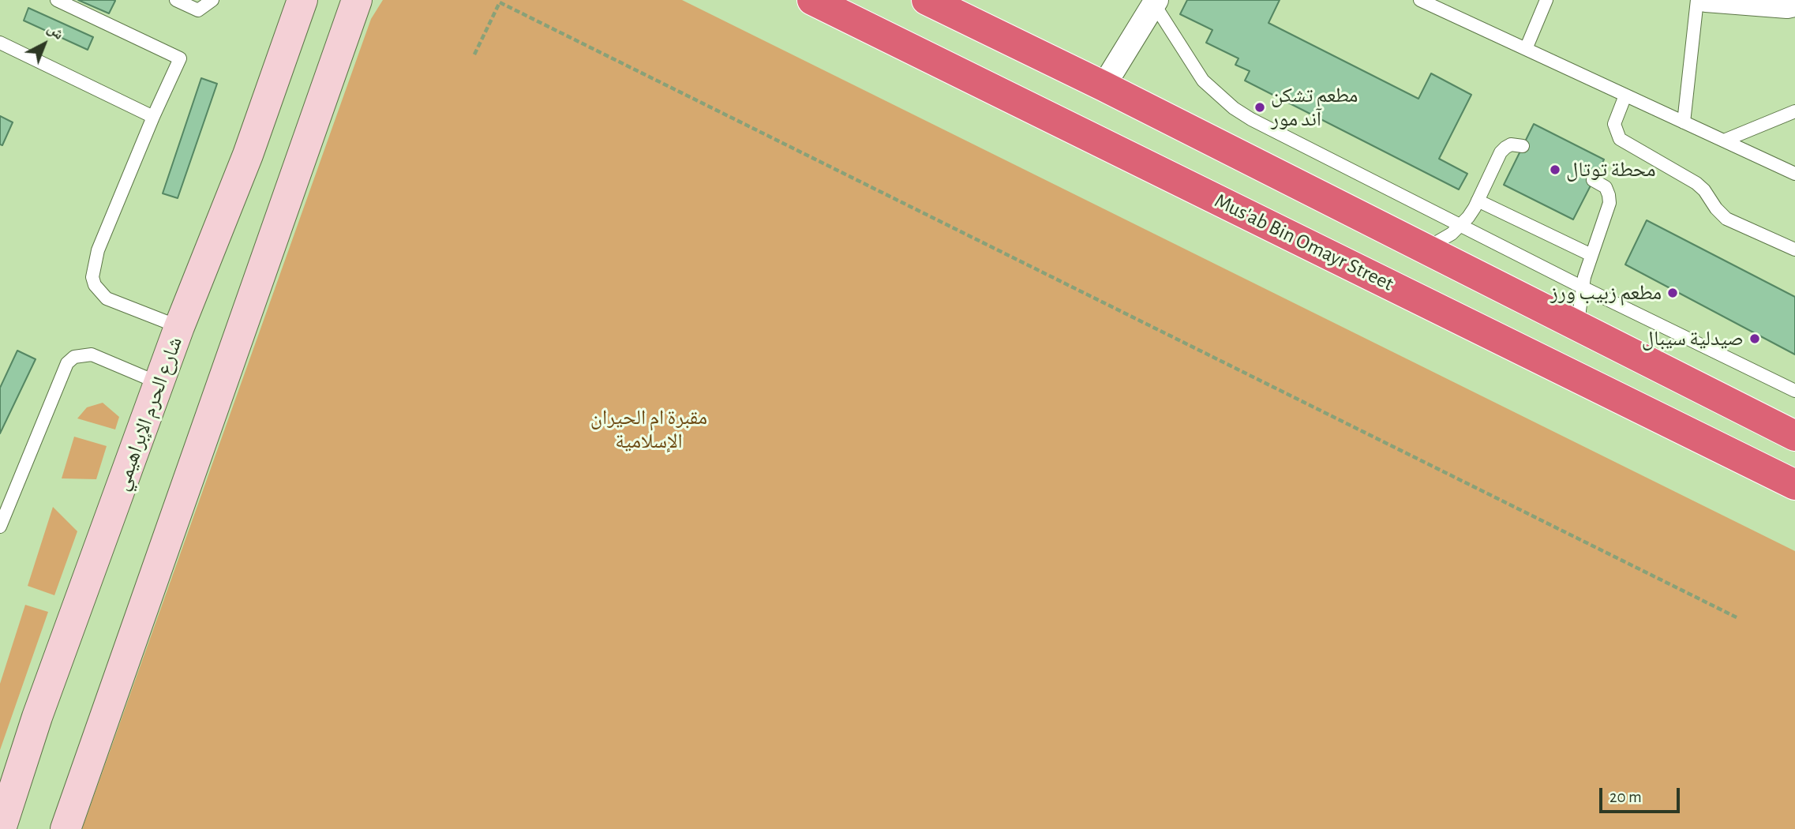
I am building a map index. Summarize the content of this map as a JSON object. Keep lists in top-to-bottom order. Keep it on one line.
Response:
{"streets":{"highway":["Mus'ab Bin Omayr Street"],"street":["شارع الحرم الإبراهيمي"]},"parks":["مقبرة ام الحيران الإسلامية"],"places":["مطعم تشكن آند مور","محطة توتال","مطعم زبيب ورز","صيدلية سيبال"],"scale_bar":"20 m","north":"top right"}
